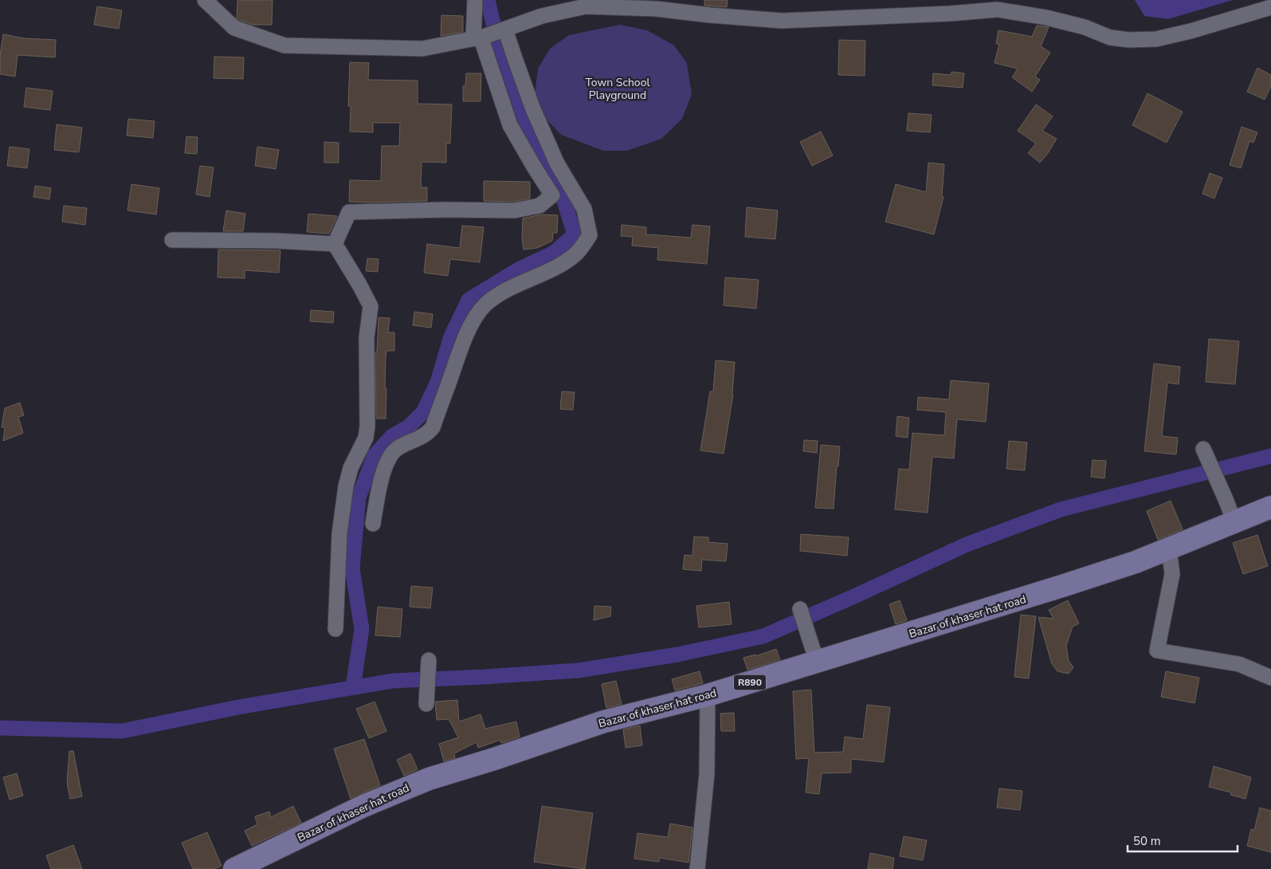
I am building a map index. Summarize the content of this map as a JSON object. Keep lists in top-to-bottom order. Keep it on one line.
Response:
{"streets":{"main road":["Bazar of khaser hat road","R890"]},"parks":["Town School Playground"],"scale_bar":"50 m"}
